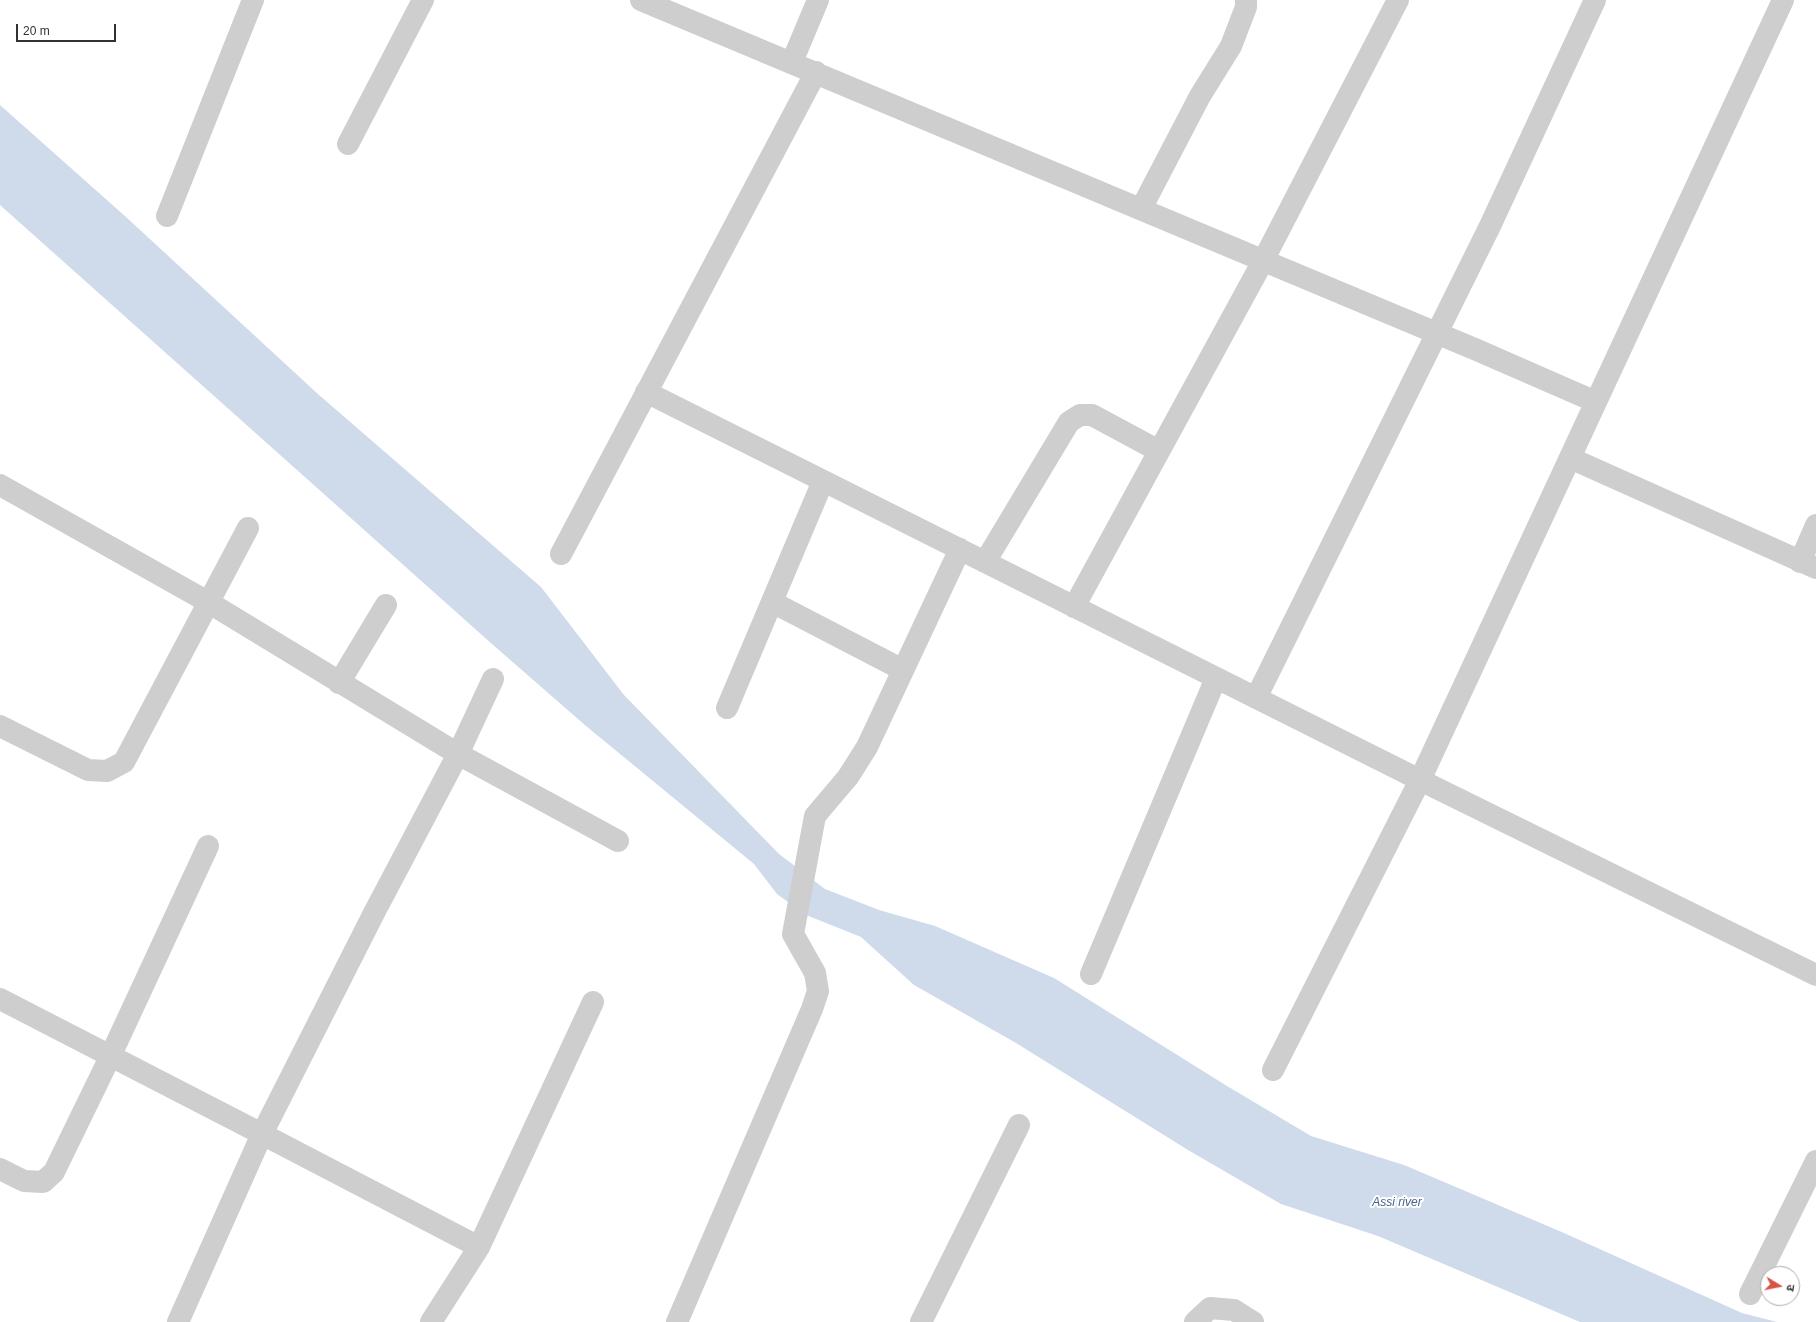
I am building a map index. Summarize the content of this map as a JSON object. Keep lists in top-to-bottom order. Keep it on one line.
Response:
{"water":["Assi river"],"scale_bar":"20 m","north":"right"}
